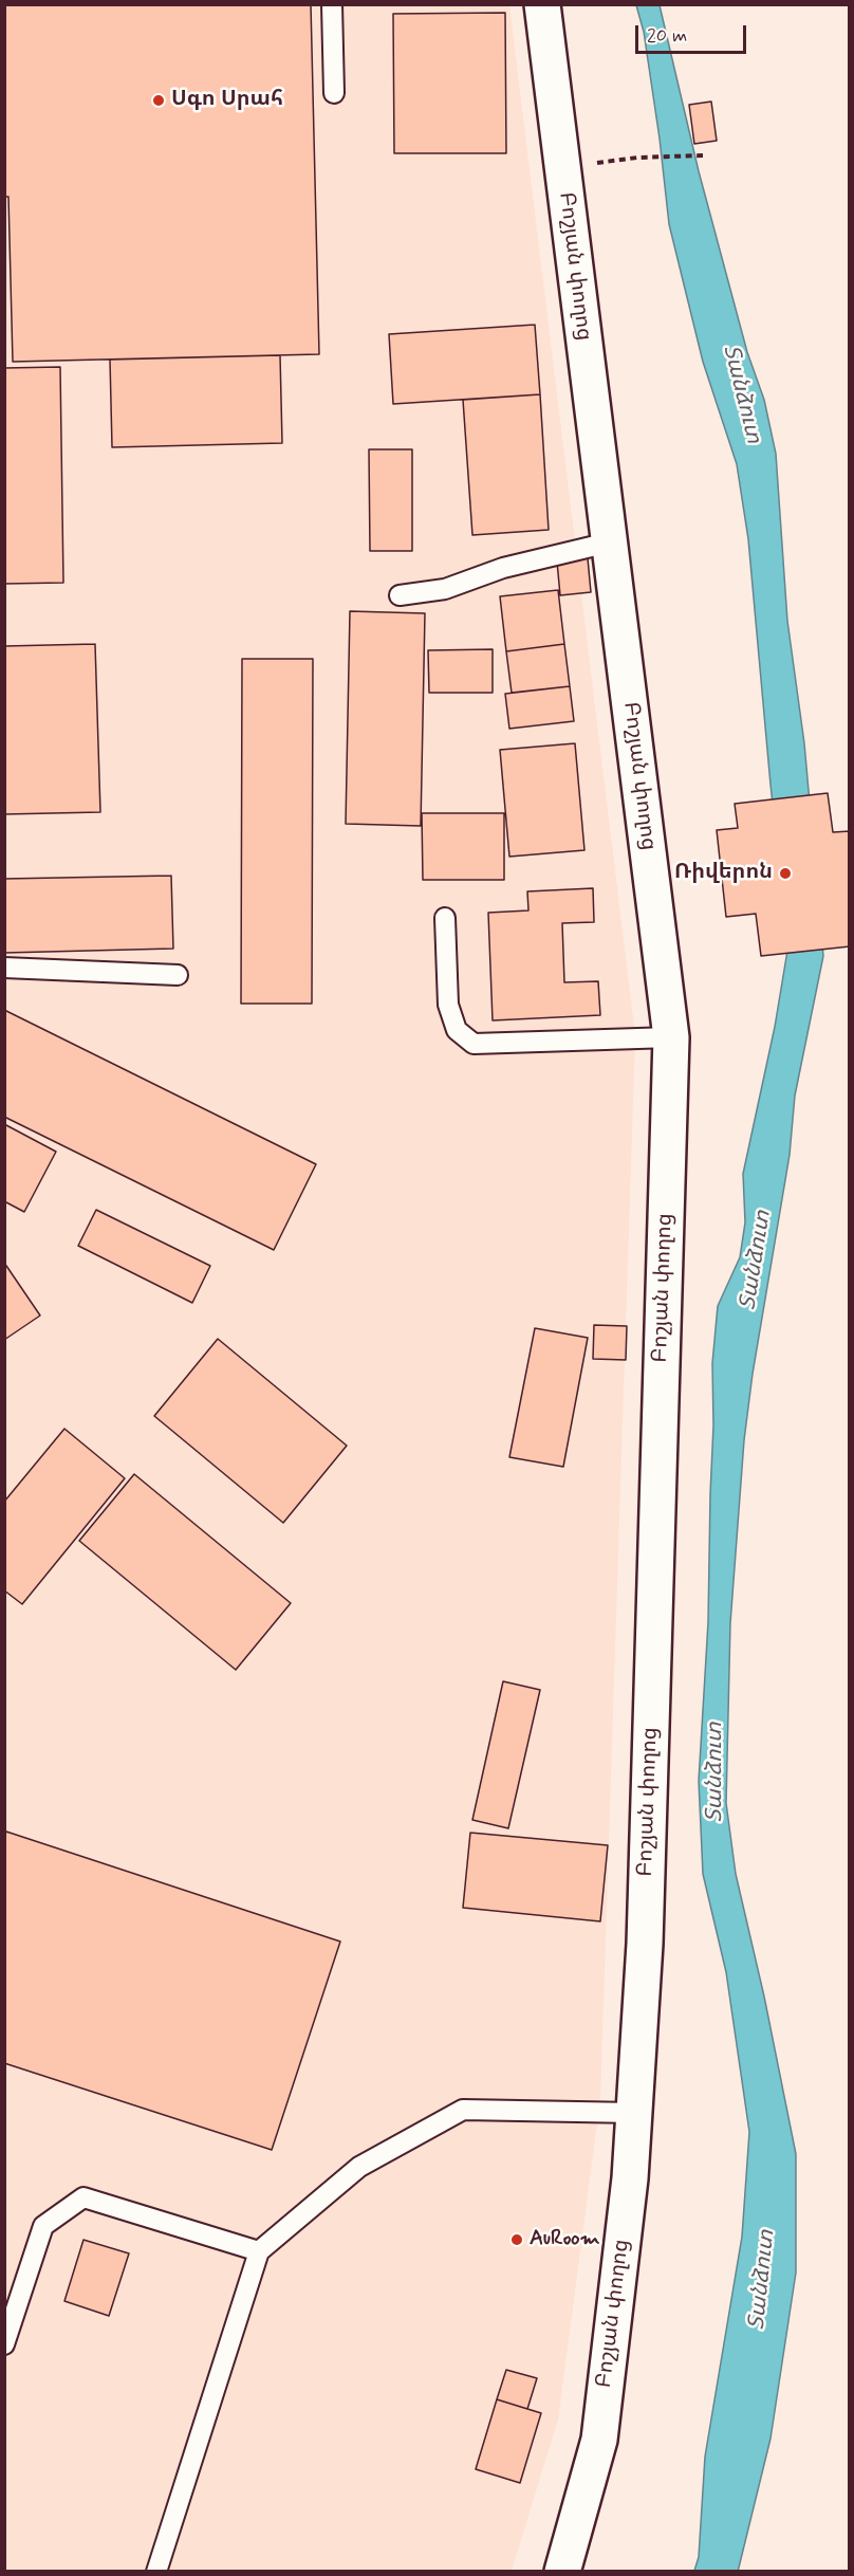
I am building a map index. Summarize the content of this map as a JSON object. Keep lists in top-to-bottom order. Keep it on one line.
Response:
{"streets":{"street":["Բոշյան փողոց"]},"water":["Տանձուտ"],"places":["Սգո Սրահ","Ռիվերոն","AuRoom"],"scale_bar":"20 m"}
